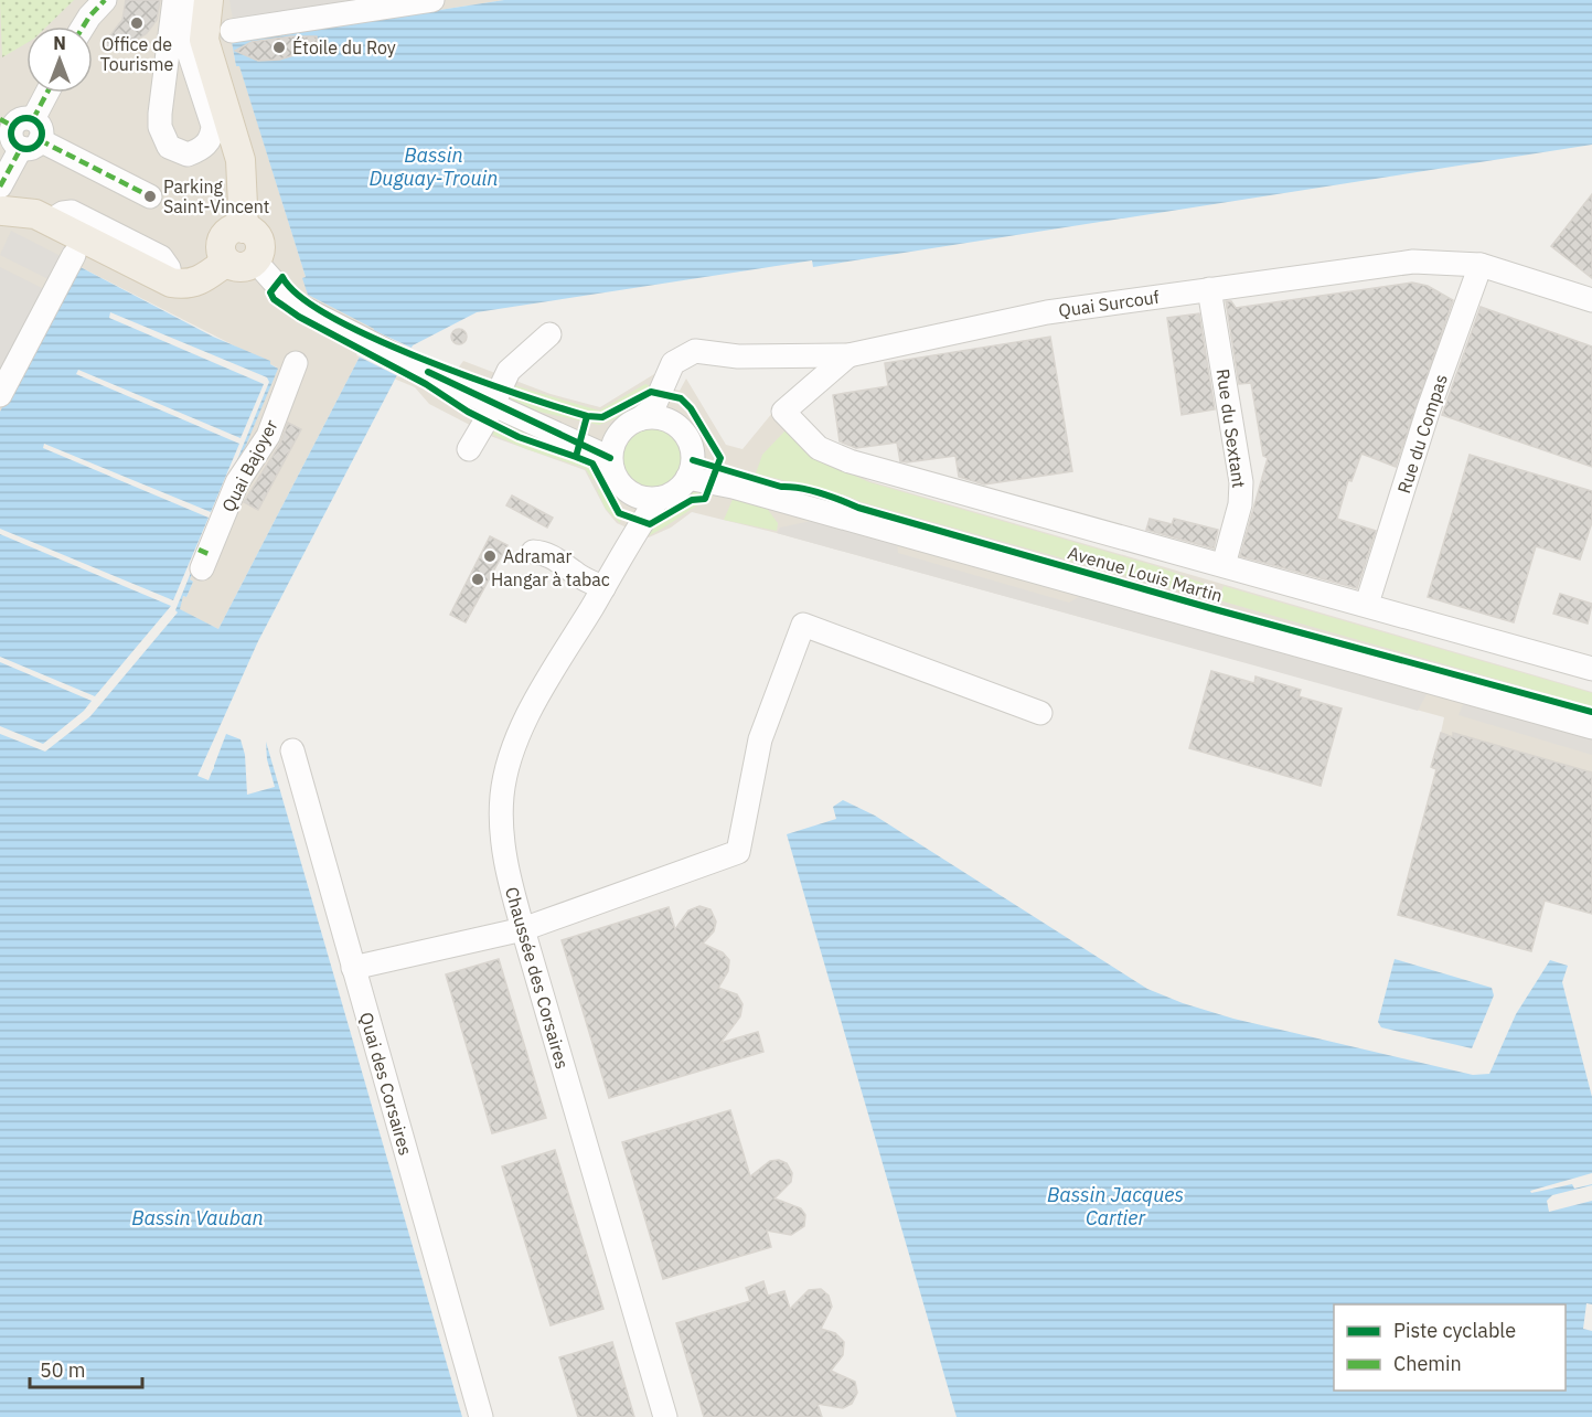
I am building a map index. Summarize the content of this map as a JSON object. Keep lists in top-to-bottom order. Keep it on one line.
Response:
{"streets":{"street":["Quai Surcouf","Rue du Sextant","Rue du Compas","Quai Bajoyer","Avenue Louis Martin","Chaussée des Corsaires","Quai des Corsaires"]},"crossings":[["Quai Surcouf","Rue du Sextant"],["Quai Surcouf","Rue du Compas"],["Avenue Louis Martin","Chaussée des Corsaires"]],"water":["Bassin Duguay-Trouin","Bassin Jacques Cartier","Bassin Vauban"],"places":["Office de Tourisme","Étoile du Roy","Parking Saint-Vincent","Adramar","Hangar à tabac"],"legend":["Piste cyclable","Chemin"],"scale_bar":"50 m","north":"top"}
